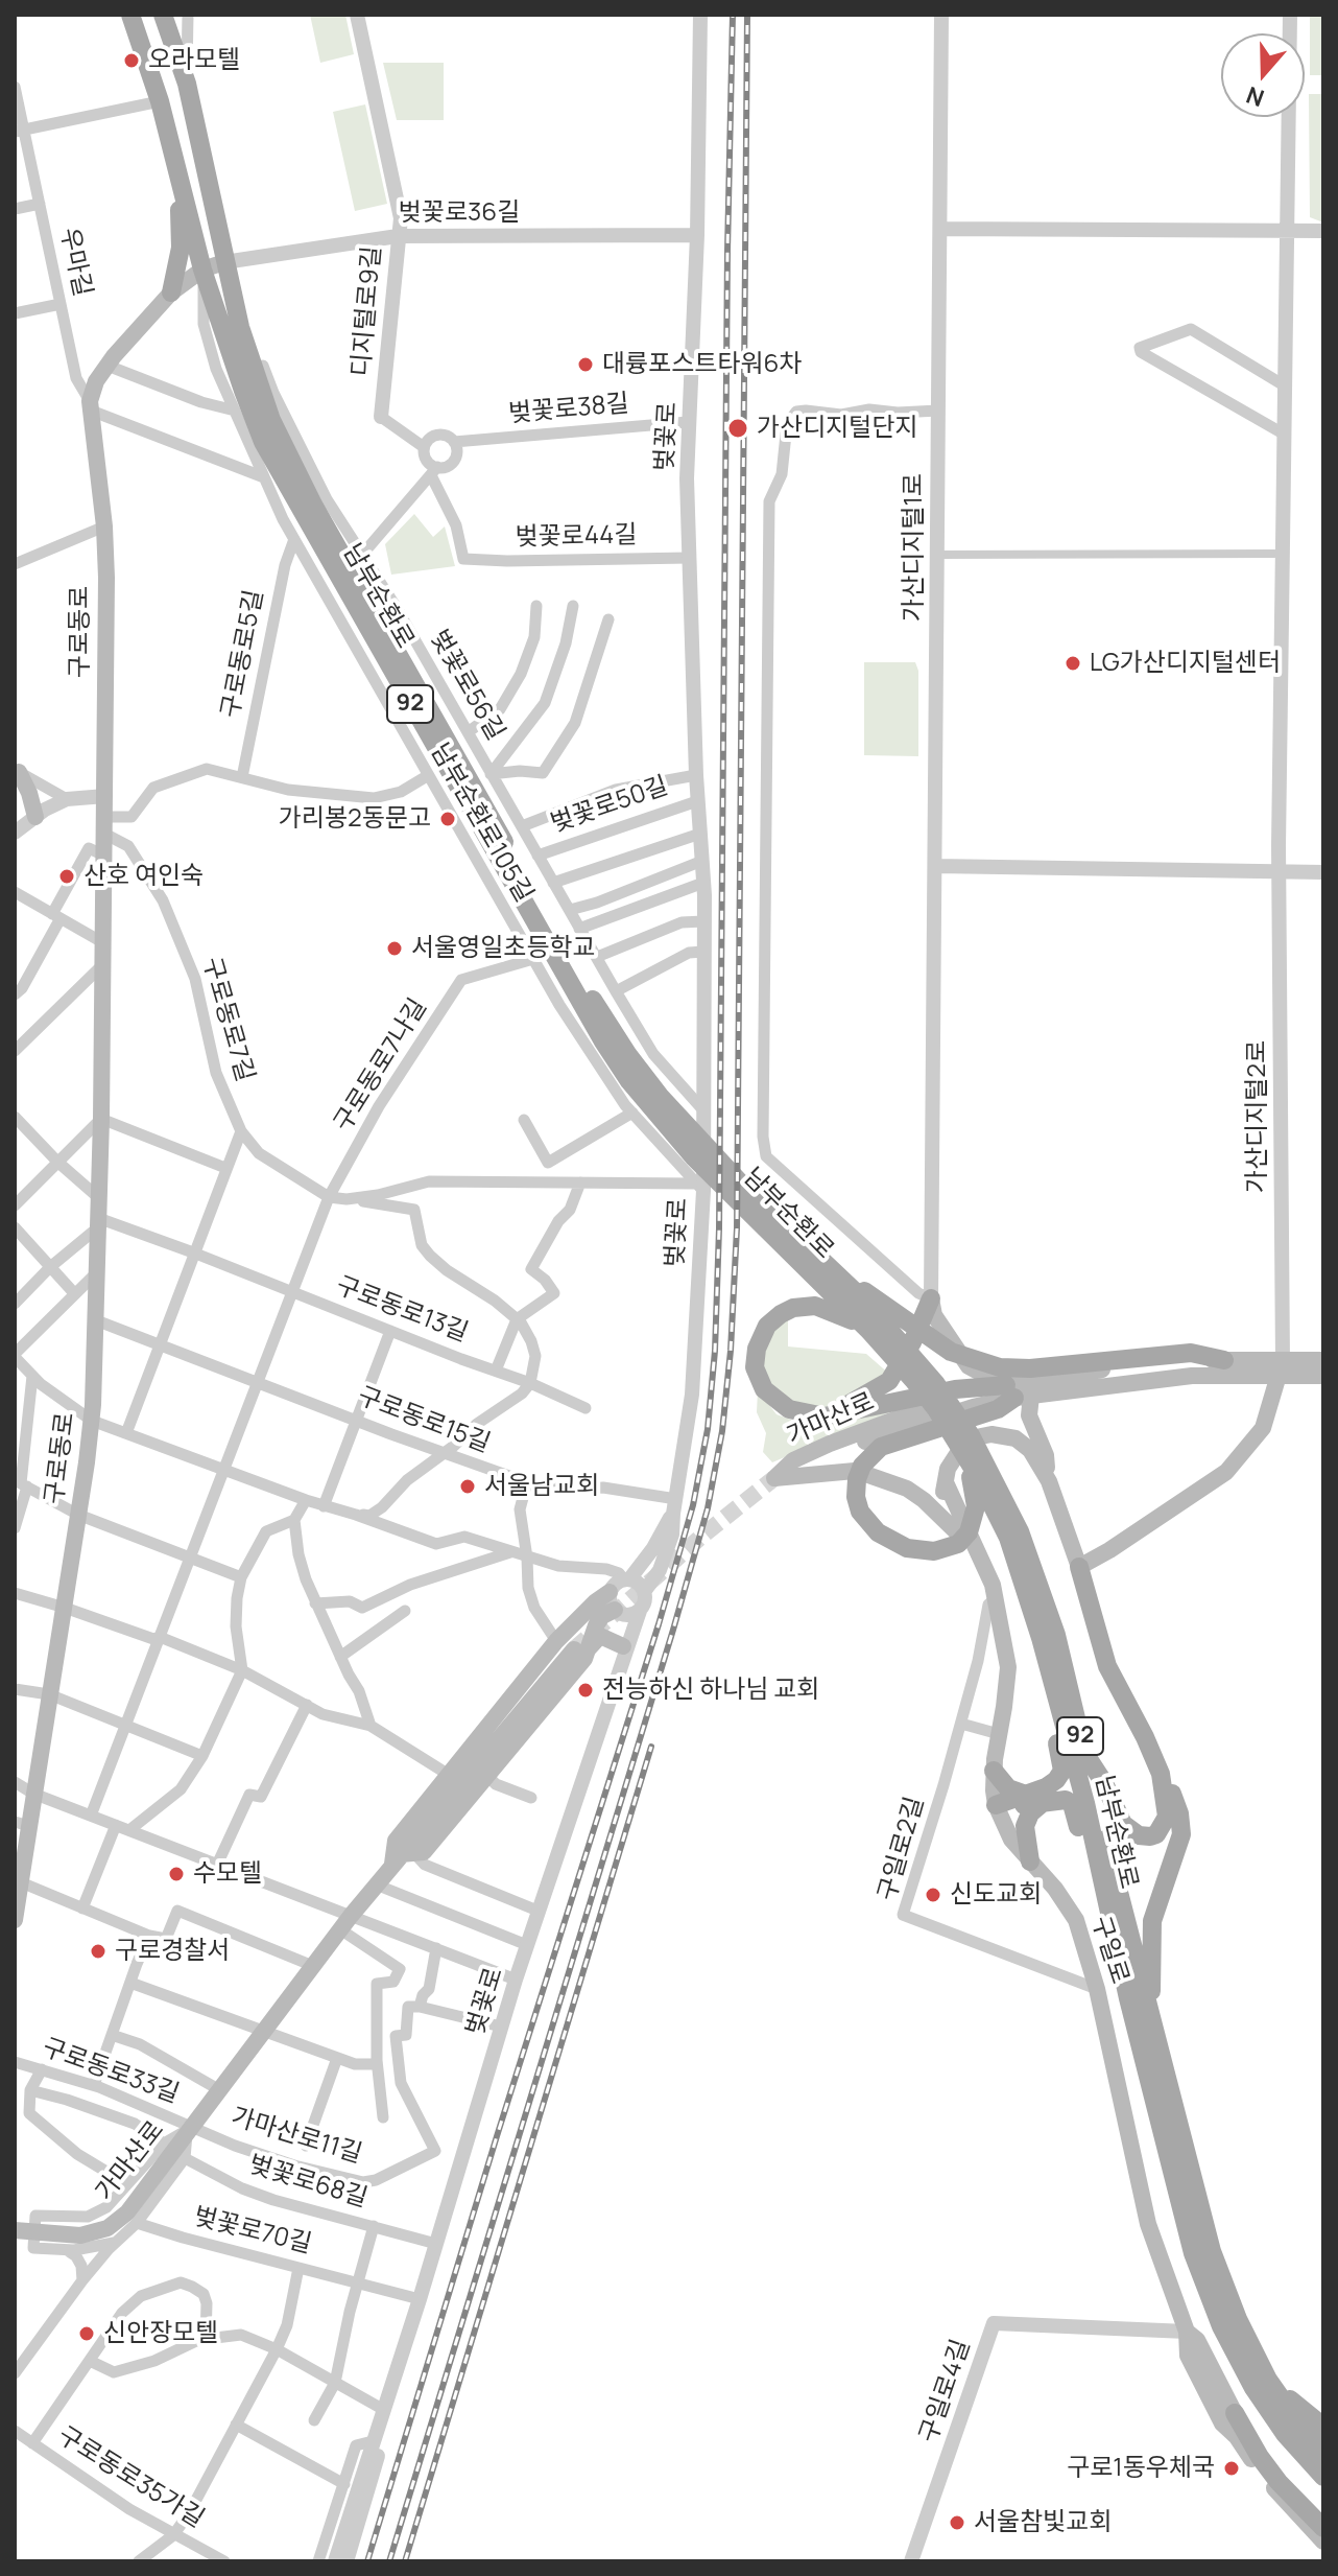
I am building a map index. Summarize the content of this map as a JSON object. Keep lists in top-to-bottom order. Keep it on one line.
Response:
{"streets":{"main road":["남부순환로","구로동로","92","가마산로","구일로"],"street":["벚꽃로36길","우마길","디지털로9길","벚꽃로38길","벚꽃로","벚꽃로44길","가산디지털1로","구로동로5길","벚꽃로56길","벚꽃로50길","남부순환로105길","구로동로7길","구로동로7나길","가산디지털2로","구로동로13길","구로동로15길","구일로2길","구로동로33길","가마산로11길","벚꽃로68길","벚꽃로70길","구일로4길","구로동로35가길"]},"crossings":[["벚꽃로36길","디지털로9길"],["벚꽃로36길","벚꽃로"],["벚꽃로36길","남부순환로"],["벚꽃로36길","벚꽃로56길"],["우마길","구로동로"],["벚꽃로38길","벚꽃로"],["벚꽃로38길","벚꽃로44길"],["벚꽃로","벚꽃로44길"],["벚꽃로","벚꽃로56길"],["벚꽃로","벚꽃로50길"],["벚꽃로","남부순환로105길"],["벚꽃로","구로동로7길"],["벚꽃로","구로동로15길"],["벚꽃로","벚꽃로68길"],["벚꽃로","벚꽃로70길"],["남부순환로","벚꽃로56길"],["남부순환로","남부순환로105길"],["구로동로","구로동로7길"],["구로동로","구로동로13길"],["구로동로","구로동로15길"],["구로동로5길","남부순환로105길"],["벚꽃로56길","벚꽃로50길"],["남부순환로105길","구로동로7길"],["남부순환로105길","구로동로7나길"],["구로동로7길","구로동로7나길"],["가산디지털2로","가마산로"],["가마산로","구로동로33길"],["가마산로","가마산로11길"],["구일로2길","구일로"],["구일로","구일로4길"],["구로동로33길","가마산로11길"],["벚꽃로68길","벚꽃로70길"]],"places":["오라모텔","대륭포스트타워6차","가산디지털단지","LG가산디지털센터","가리봉2동문고","산호 여인숙","서울영일초등학교","서울남교회","전능하신 하나님 교회","수모텔","신도교회","구로경찰서","신안장모텔","구로1동우체국","서울참빛교회"],"north":"bottom"}
